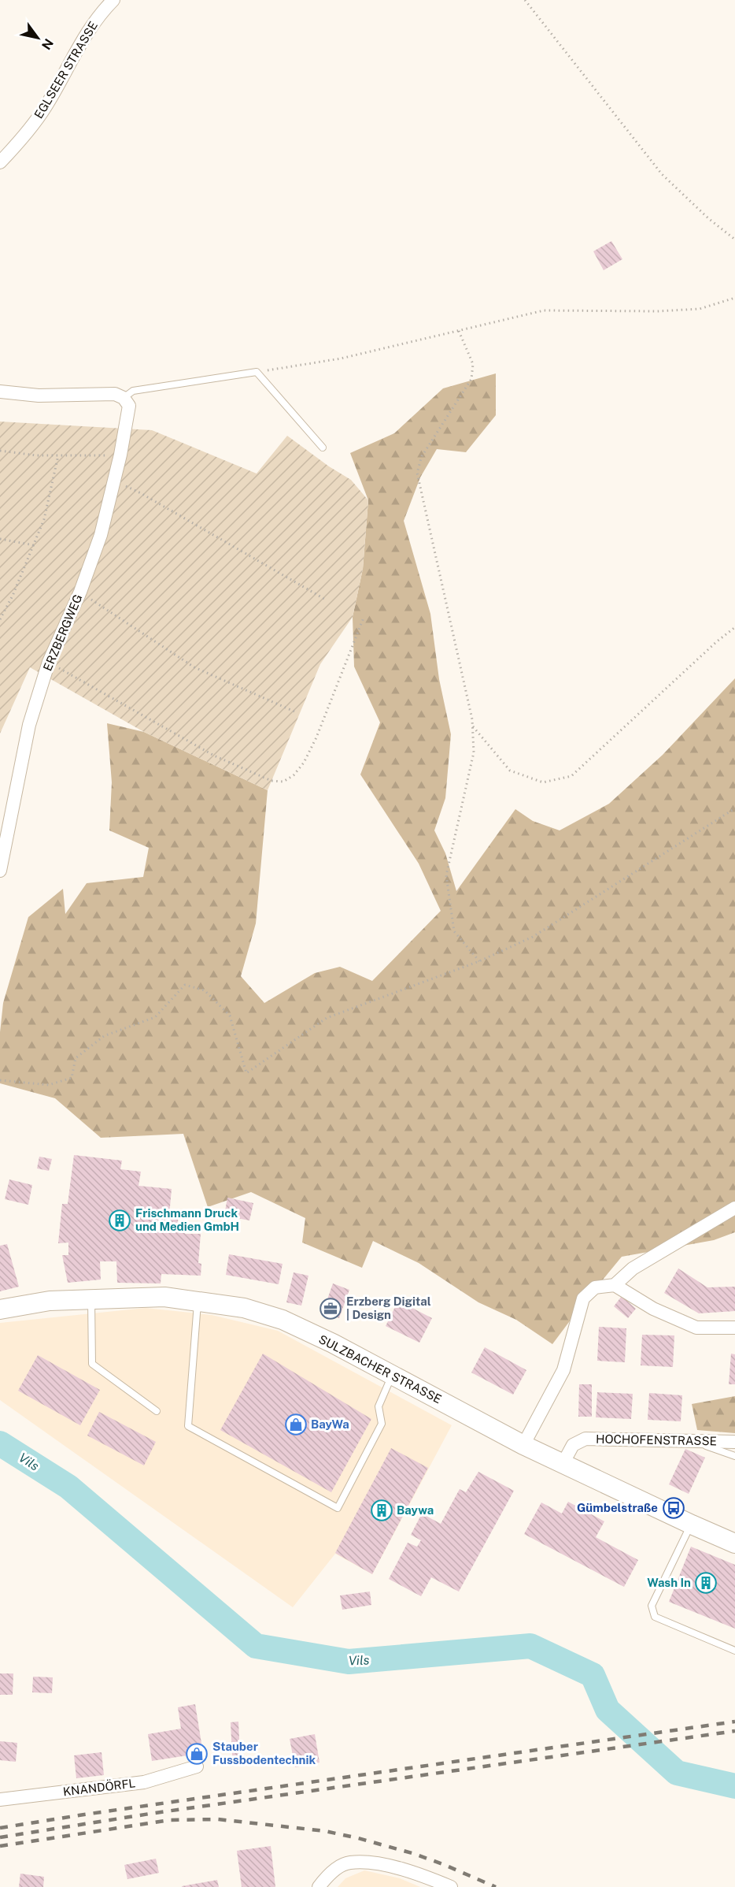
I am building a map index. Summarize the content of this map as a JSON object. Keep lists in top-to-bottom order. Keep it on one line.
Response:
{"streets":{"main road":["SULZBACHER STRASSE"],"street":["EGLSEER STRASSE","ERZBERGWEG","HOCHOFENSTRASSE","KNANDÖRFL"]},"crossings":[["SULZBACHER STRASSE","HOCHOFENSTRASSE"]],"water":["Vils"],"places":{"building":["Frischmann Druck und Medien GmbH","Baywa","Wash In"],"office":["Erzberg Digital | Design"],"shop":["BayWa","Stauber Fussbodentechnik"],"bus stop":["Gümbelstraße"]},"north":"bottom right"}
